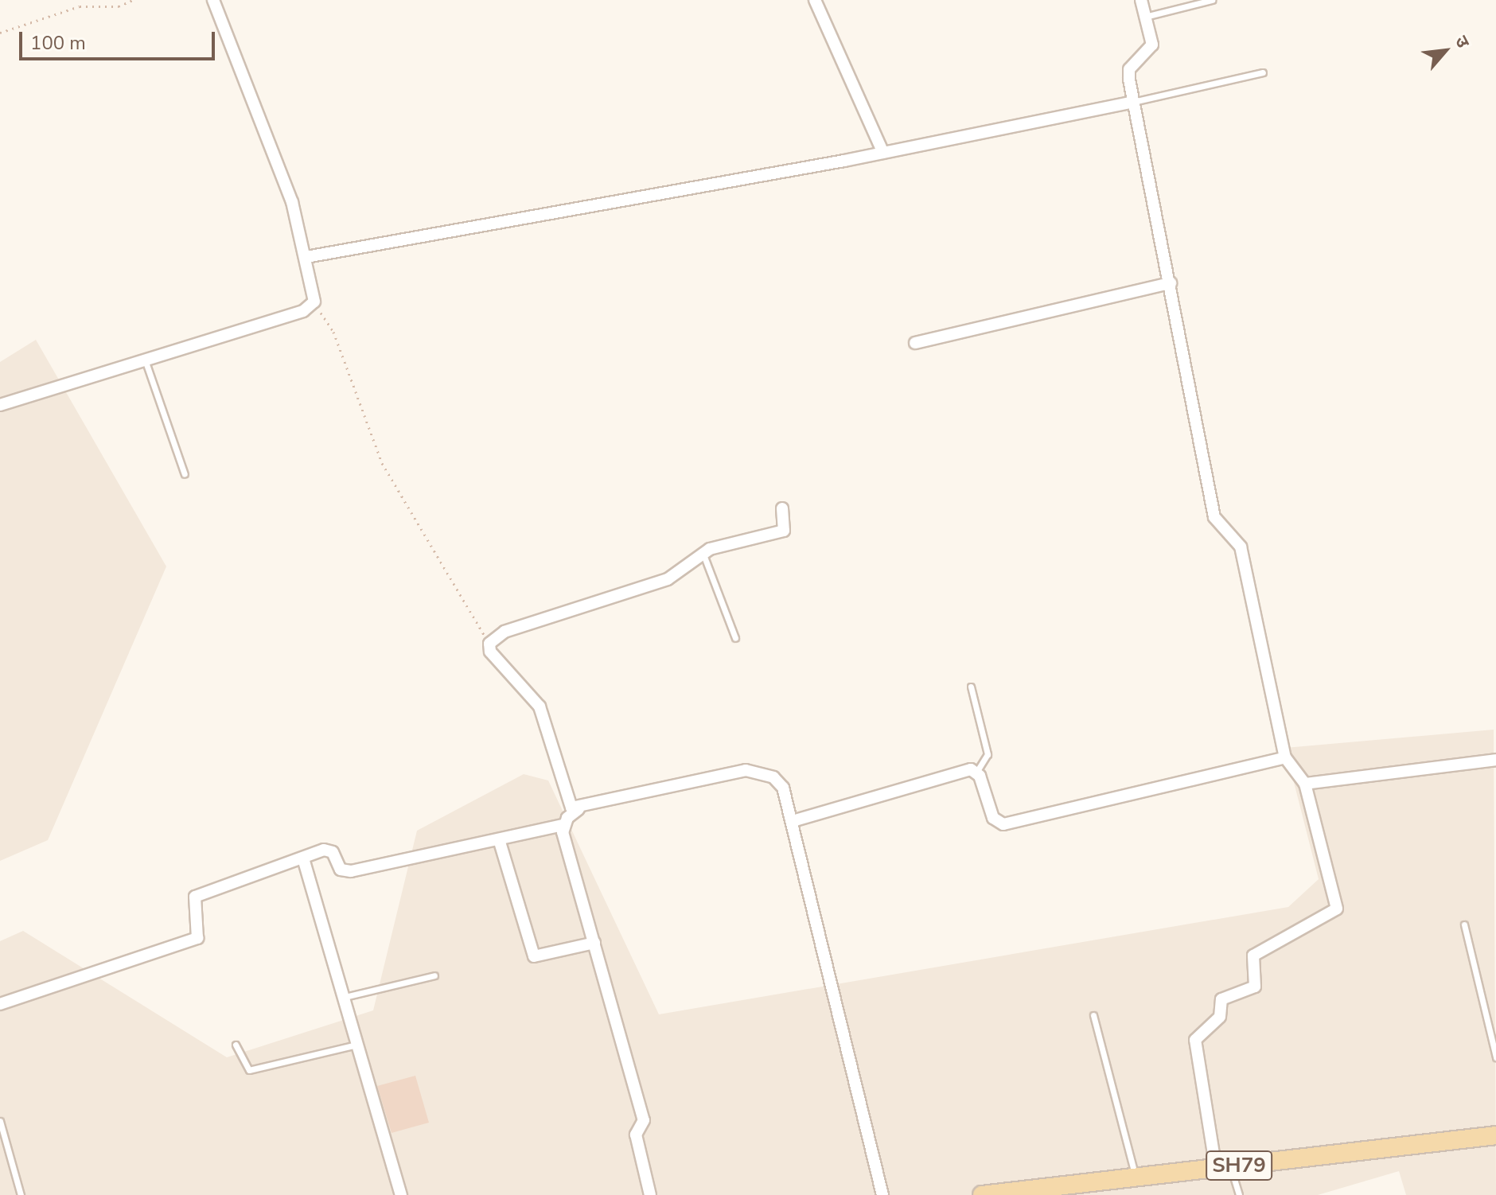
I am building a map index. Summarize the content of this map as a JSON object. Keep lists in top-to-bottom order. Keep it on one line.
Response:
{"streets":{"main road":["SH79"]},"scale_bar":"100 m","north":"top right"}
